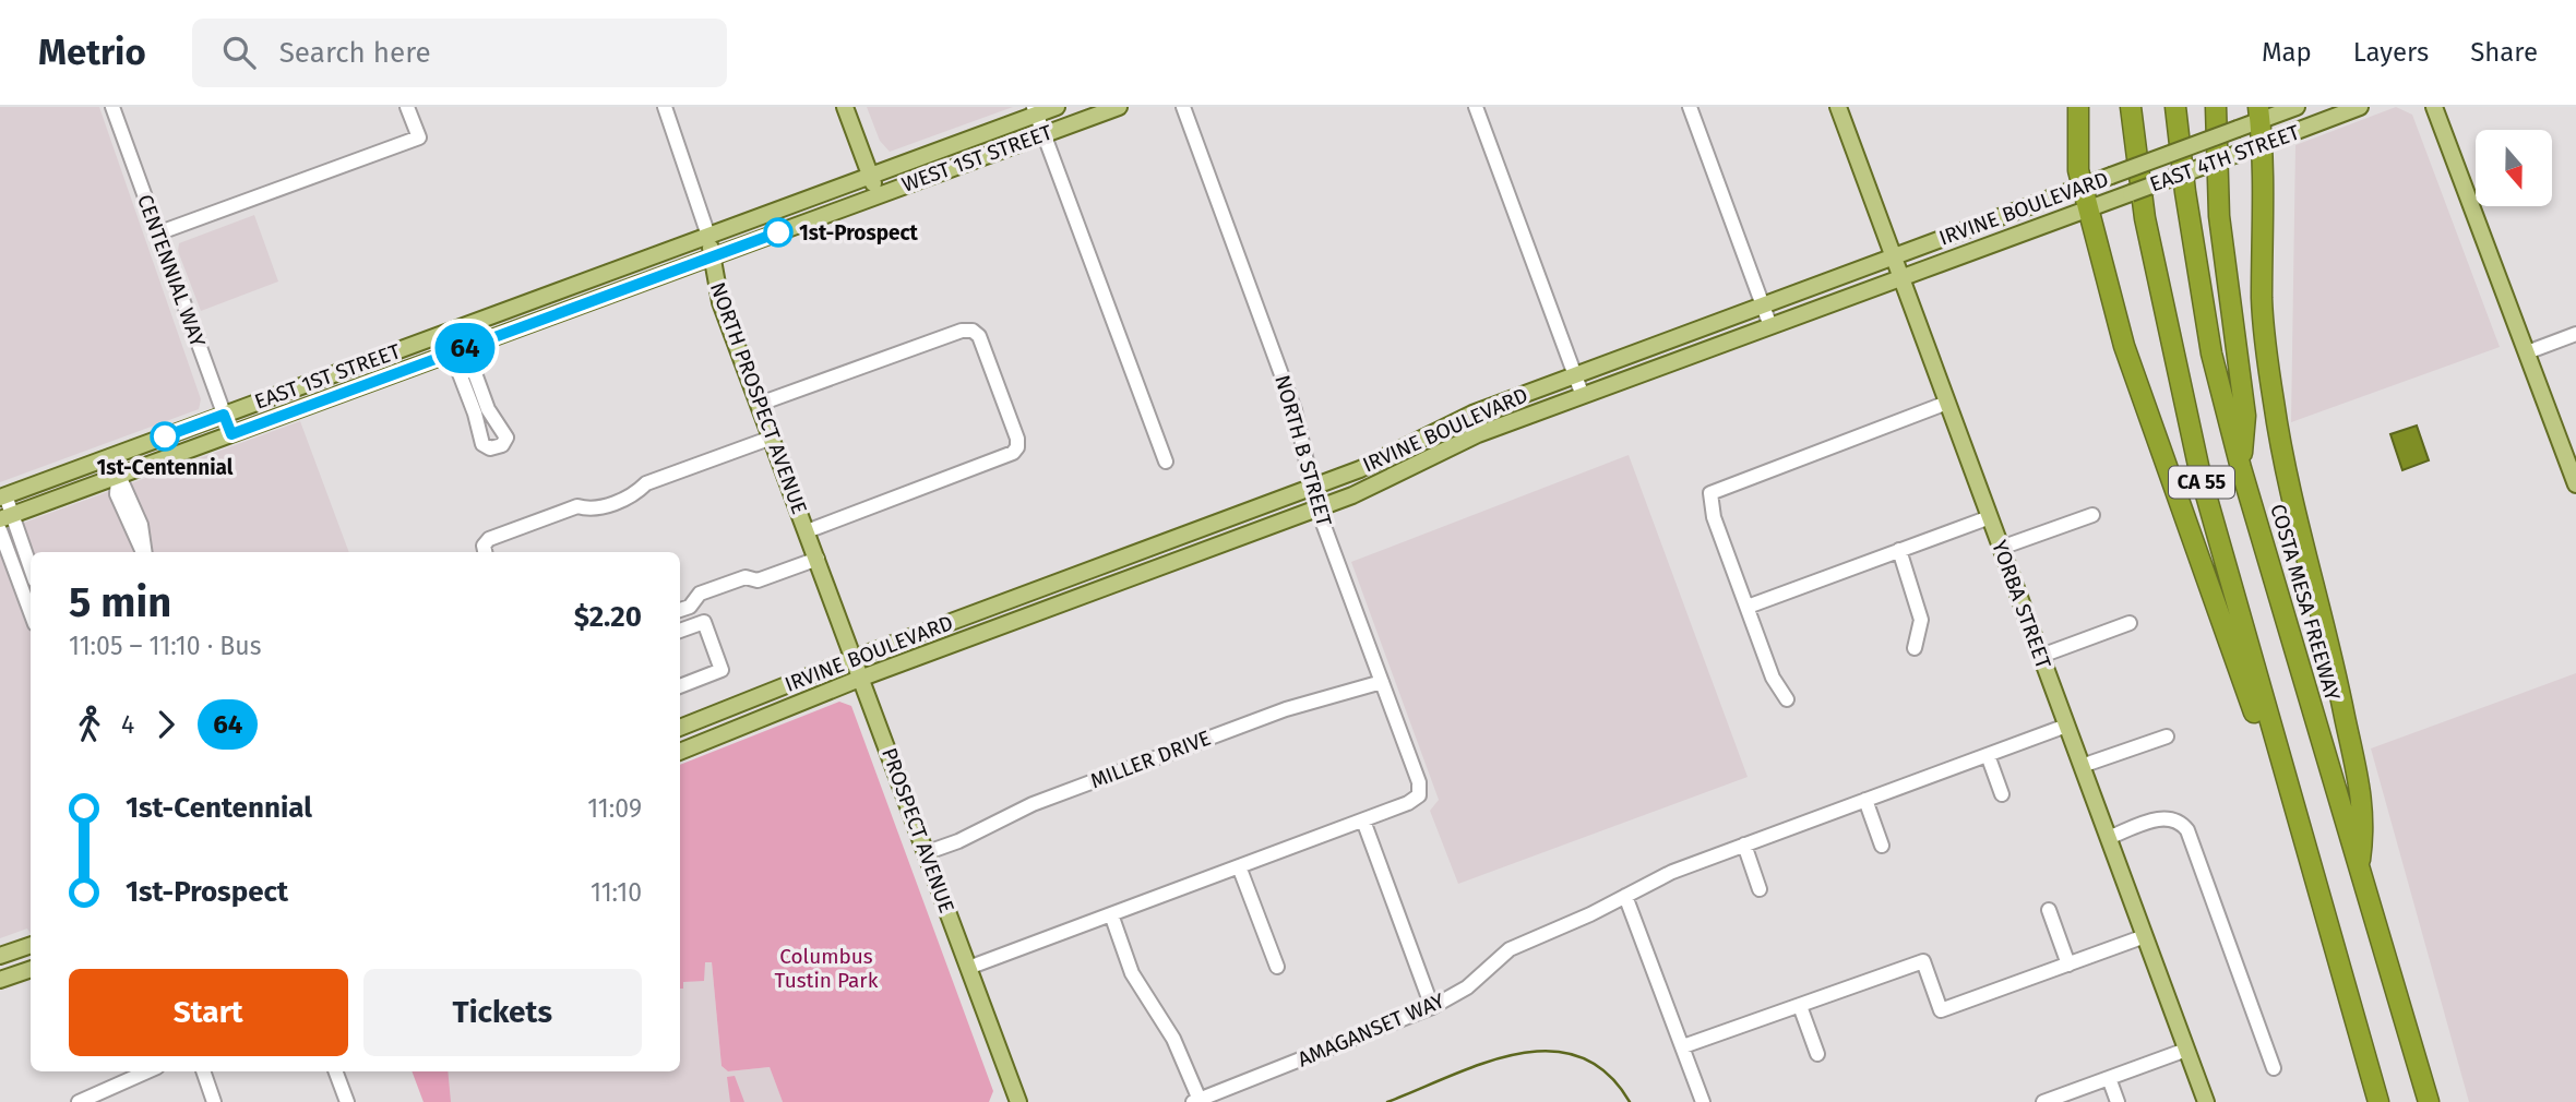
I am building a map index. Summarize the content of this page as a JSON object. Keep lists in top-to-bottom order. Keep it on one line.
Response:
{"streets":{"highway":["CA 55","COSTA MESA FREEWAY"],"main road":["WEST 1ST STREET","EAST 4TH STREET","IRVINE BOULEVARD","EAST 1ST STREET","NORTH PROSPECT AVENUE","YORBA STREET","PROSPECT AVENUE"],"street":["CENTENNIAL WAY","NORTH B STREET","MILLER DRIVE","AMAGANSET WAY"]},"crossings":[["WEST 1ST STREET","EAST 1ST STREET"],["EAST 4TH STREET","IRVINE BOULEVARD"],["IRVINE BOULEVARD","NORTH B STREET"],["IRVINE BOULEVARD","YORBA STREET"],["IRVINE BOULEVARD","PROSPECT AVENUE"],["CENTENNIAL WAY","EAST 1ST STREET"],["EAST 1ST STREET","NORTH PROSPECT AVENUE"],["NORTH PROSPECT AVENUE","PROSPECT AVENUE"],["NORTH B STREET","MILLER DRIVE"],["YORBA STREET","AMAGANSET WAY"],["MILLER DRIVE","PROSPECT AVENUE"]],"parks":["Columbus Tustin Park"],"places":["1st-Prospect","1st-Centennial"],"lines":["bus line 64"],"north":"bottom","page":{"header":"Metrio","search":"Search here","nav":["Map","Layers","Share"],"on_map":"64","heading":["5 min","11:05 – 11:10 · Bus","$2.20"],"legs":["4","64"],"list":[{"name":"1st-Centennial","value":"11:09"},{"name":"1st-Prospect","value":"11:10"}],"buttons":["Start","Tickets"]}}
